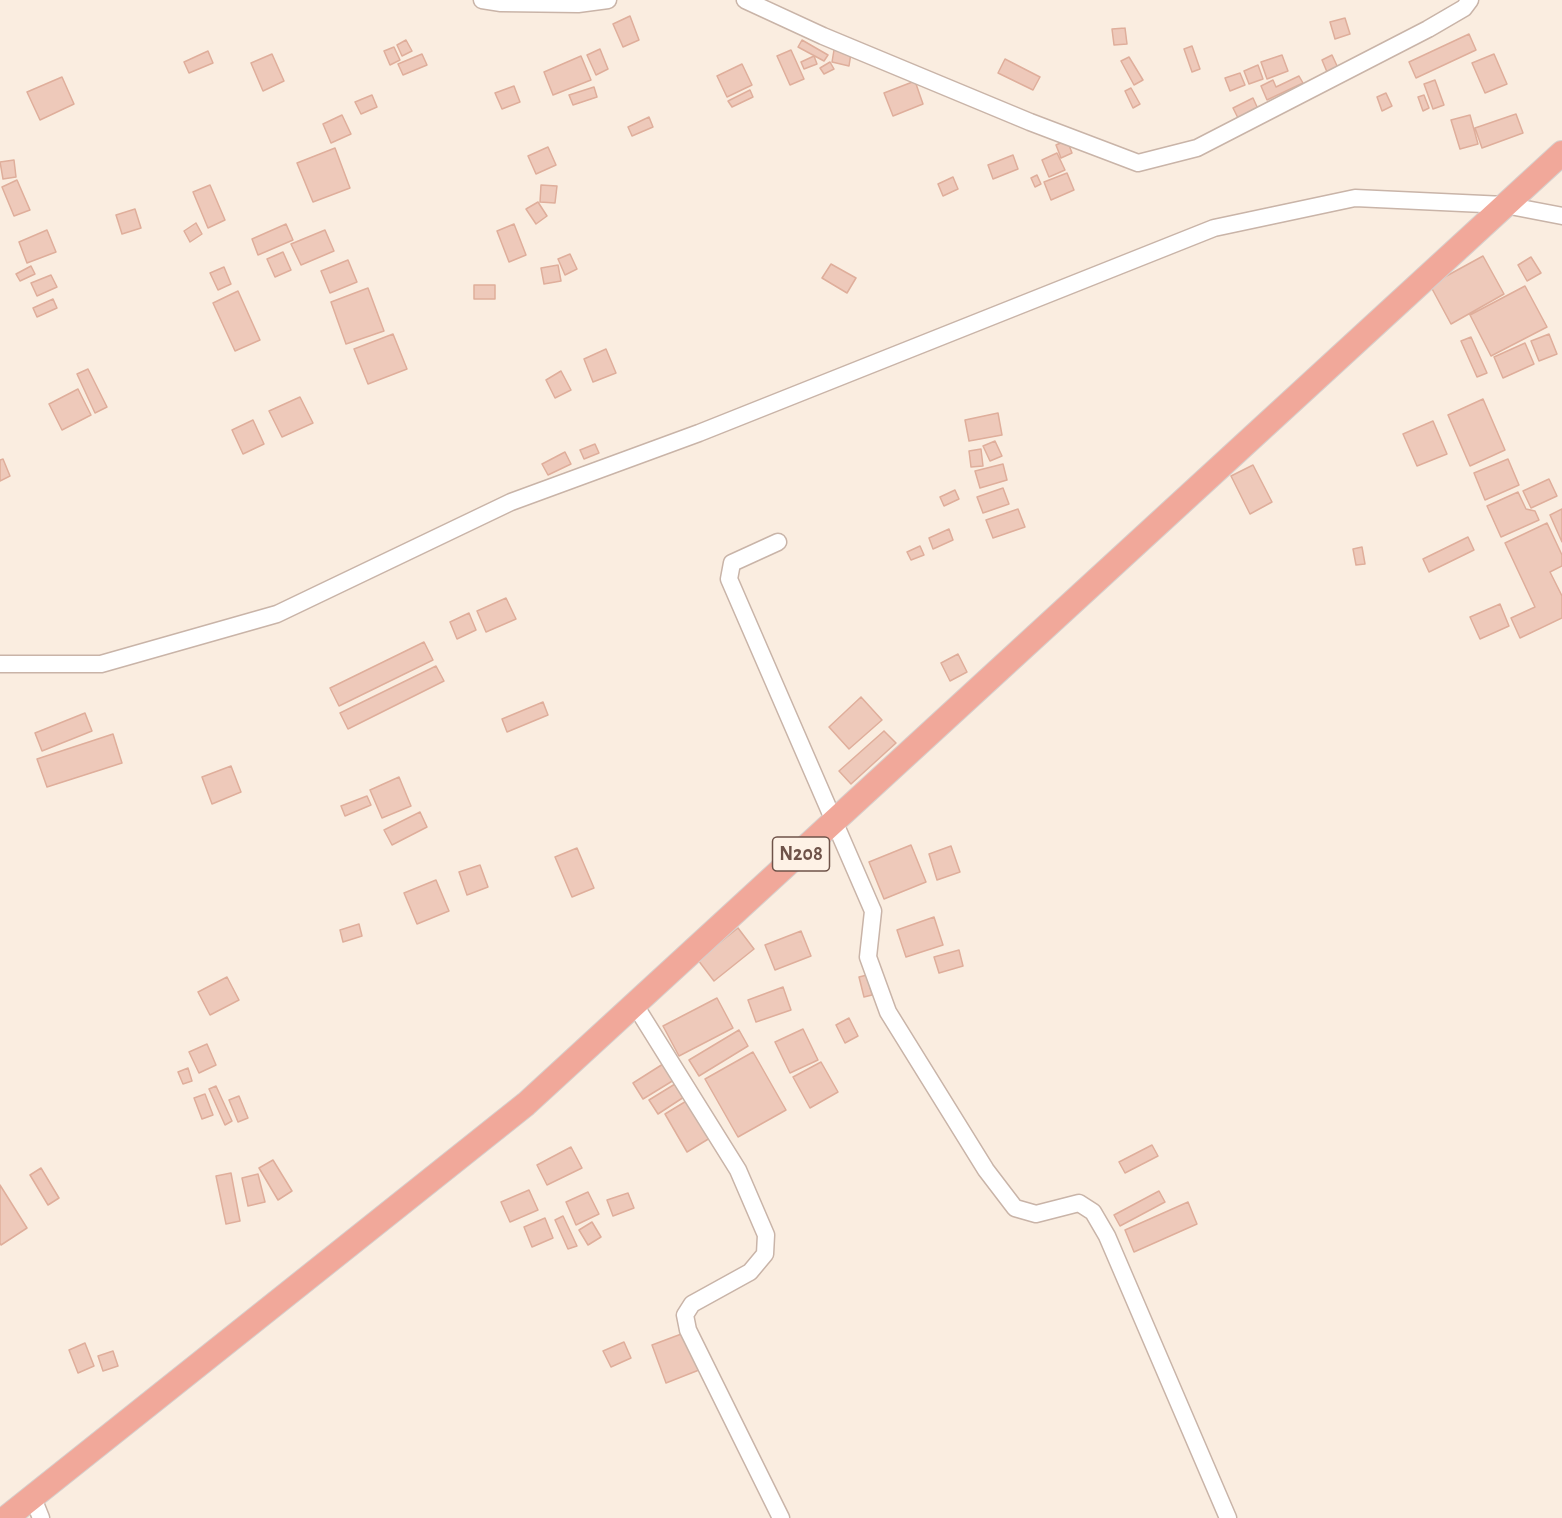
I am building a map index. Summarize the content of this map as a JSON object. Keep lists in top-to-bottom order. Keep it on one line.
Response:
{"streets":{"highway":["N208"]}}
